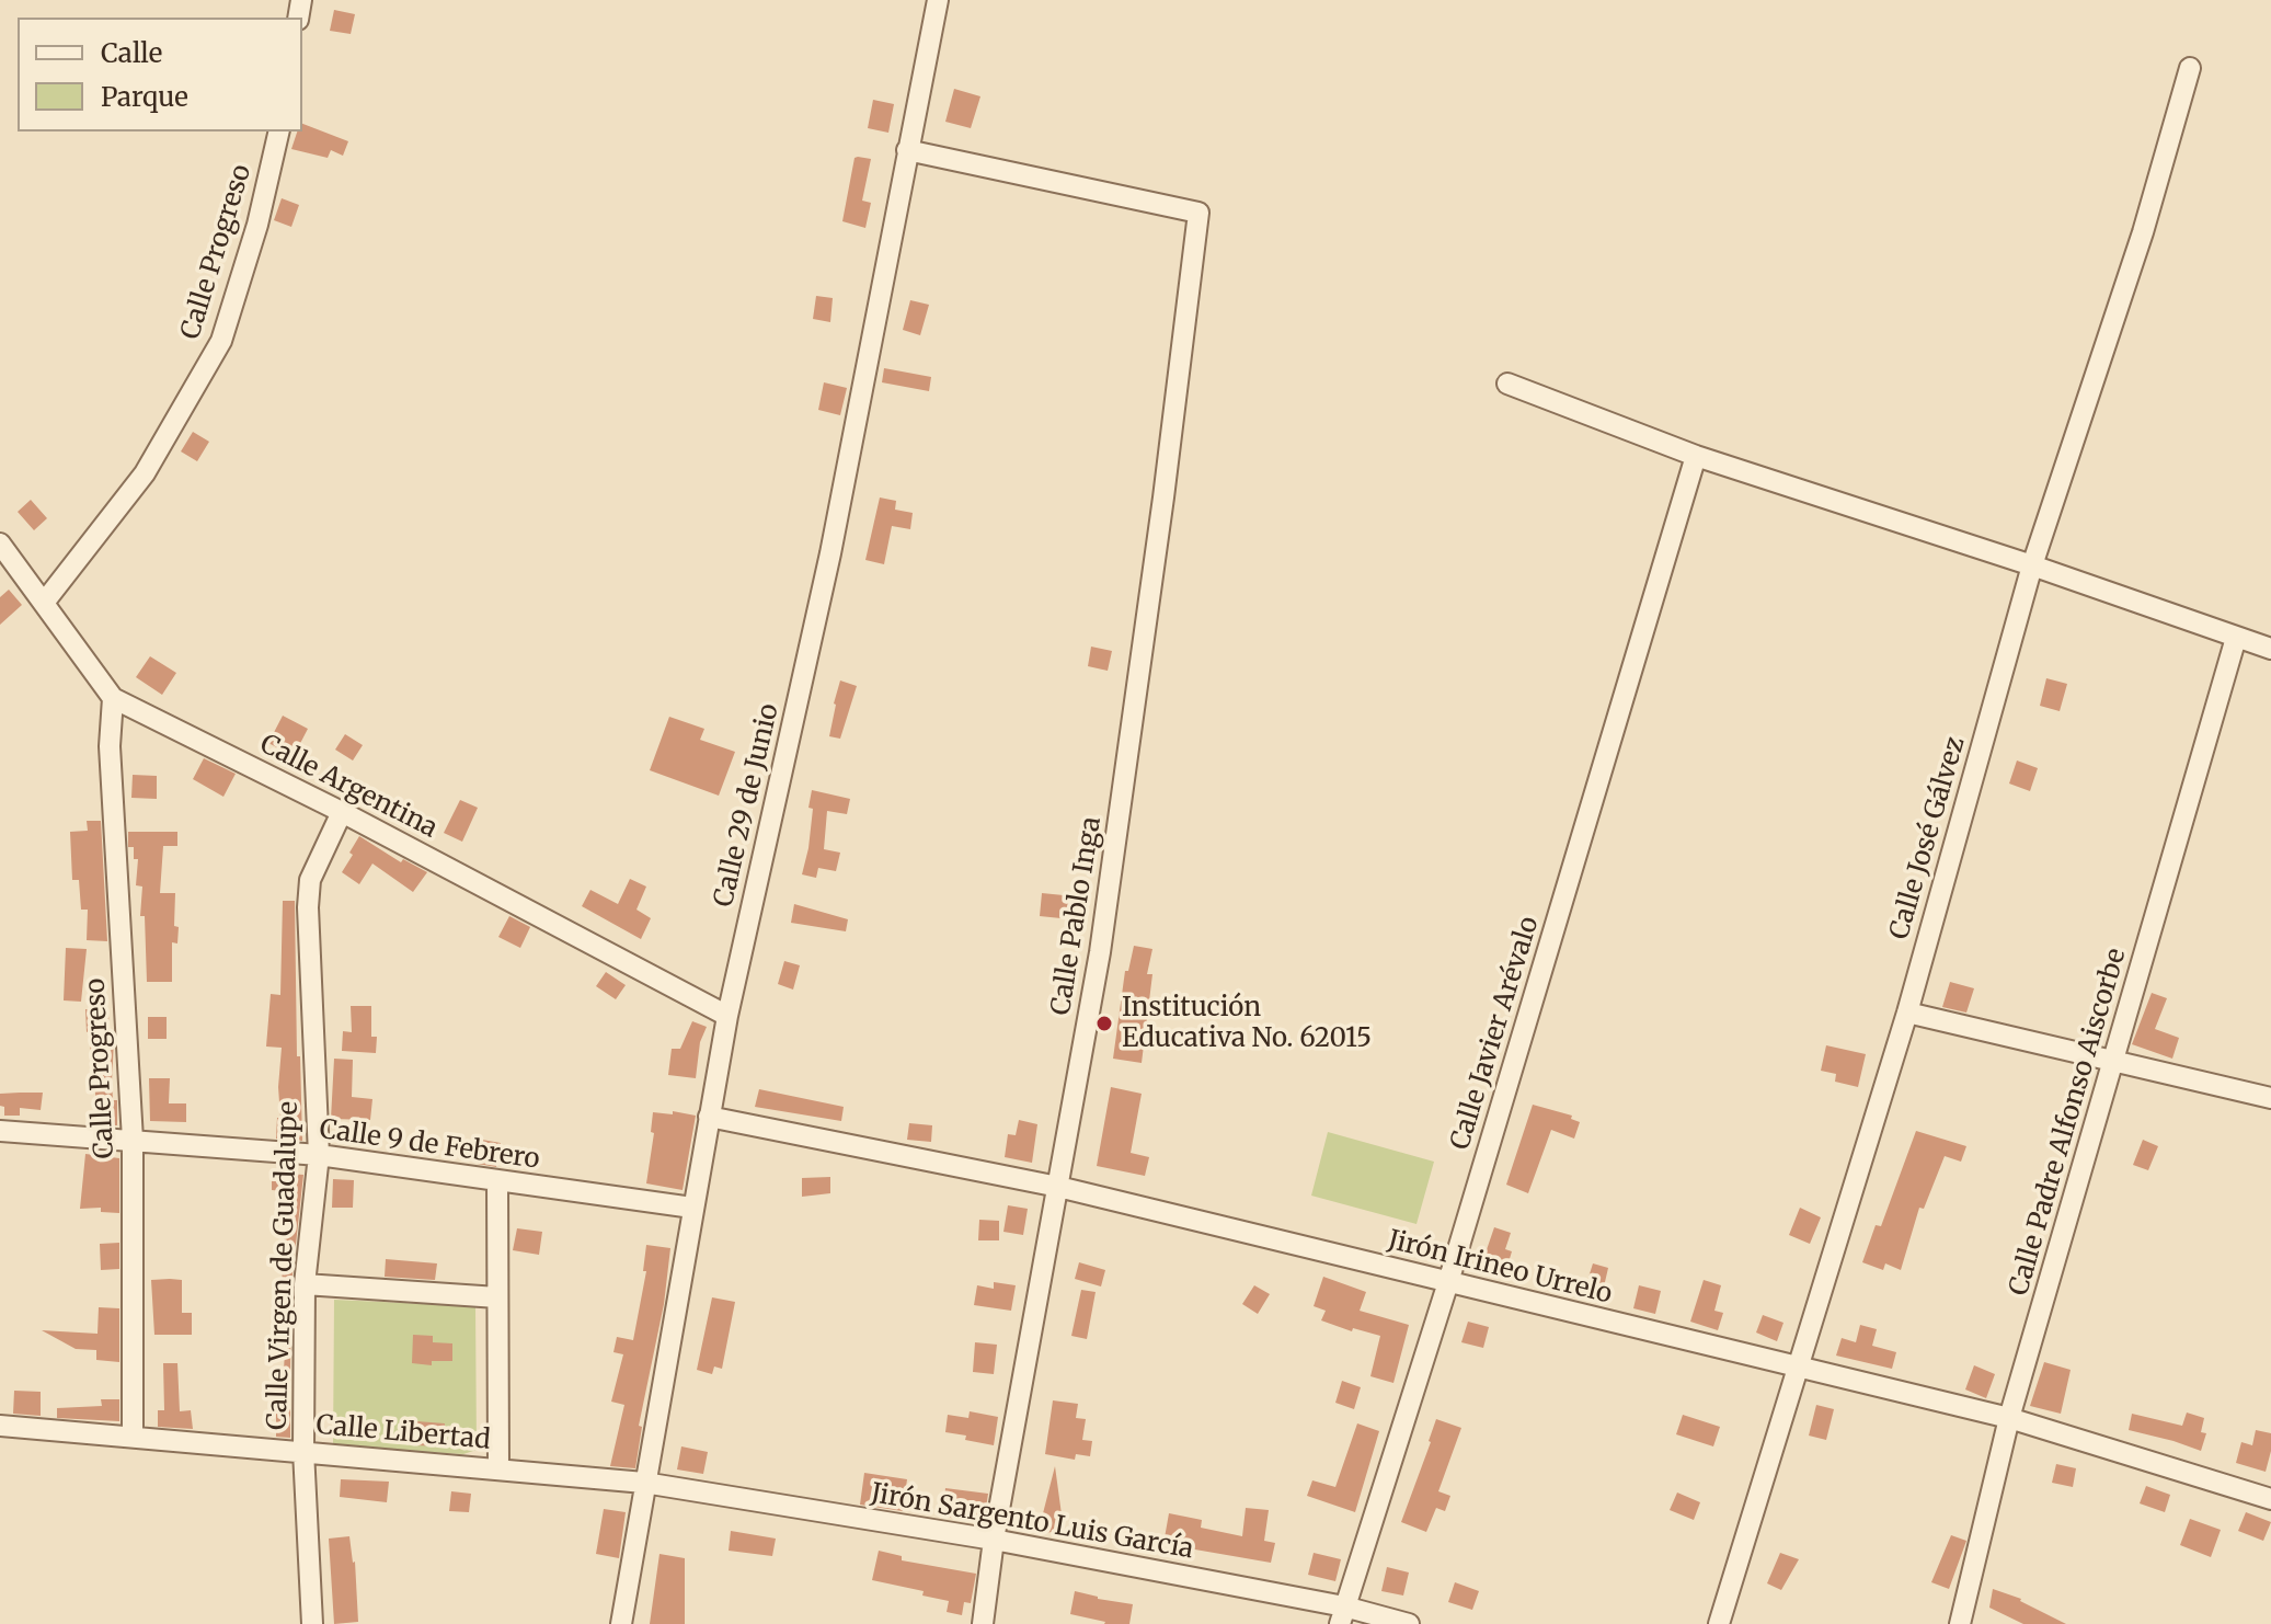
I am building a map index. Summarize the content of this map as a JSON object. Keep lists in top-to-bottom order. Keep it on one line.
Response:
{"streets":{"street":["Calle Progreso","Calle Argentina","Calle 29 de Junio","Calle José Gálvez","Calle Pablo Inga","Calle Javier Arévalo","Calle Padre Alfonso Aiscorbe","Calle 9 de Febrero","Calle Virgen de Guadalupe","Jirón Irineo Urrelo","Calle Libertad","Jirón Sargento Luis García"]},"crossings":[["Calle Progreso","Calle Argentina"],["Calle Progreso","Calle 9 de Febrero"],["Calle Progreso","Calle Libertad"],["Calle Argentina","Calle 29 de Junio"],["Calle Argentina","Calle Virgen de Guadalupe"],["Calle 29 de Junio","Calle Pablo Inga"],["Calle 29 de Junio","Calle 9 de Febrero"],["Calle 29 de Junio","Jirón Irineo Urrelo"],["Calle 29 de Junio","Calle Libertad"],["Calle 29 de Junio","Jirón Sargento Luis García"],["Calle José Gálvez","Jirón Irineo Urrelo"],["Calle Pablo Inga","Jirón Irineo Urrelo"],["Calle Pablo Inga","Jirón Sargento Luis García"],["Calle Javier Arévalo","Jirón Irineo Urrelo"],["Calle Javier Arévalo","Jirón Sargento Luis García"],["Calle Padre Alfonso Aiscorbe","Jirón Irineo Urrelo"],["Calle 9 de Febrero","Calle Virgen de Guadalupe"],["Calle Virgen de Guadalupe","Calle Libertad"],["Calle Libertad","Jirón Sargento Luis García"]],"places":["Institución Educativa No. 62015"],"legend":["Calle","Parque"]}
